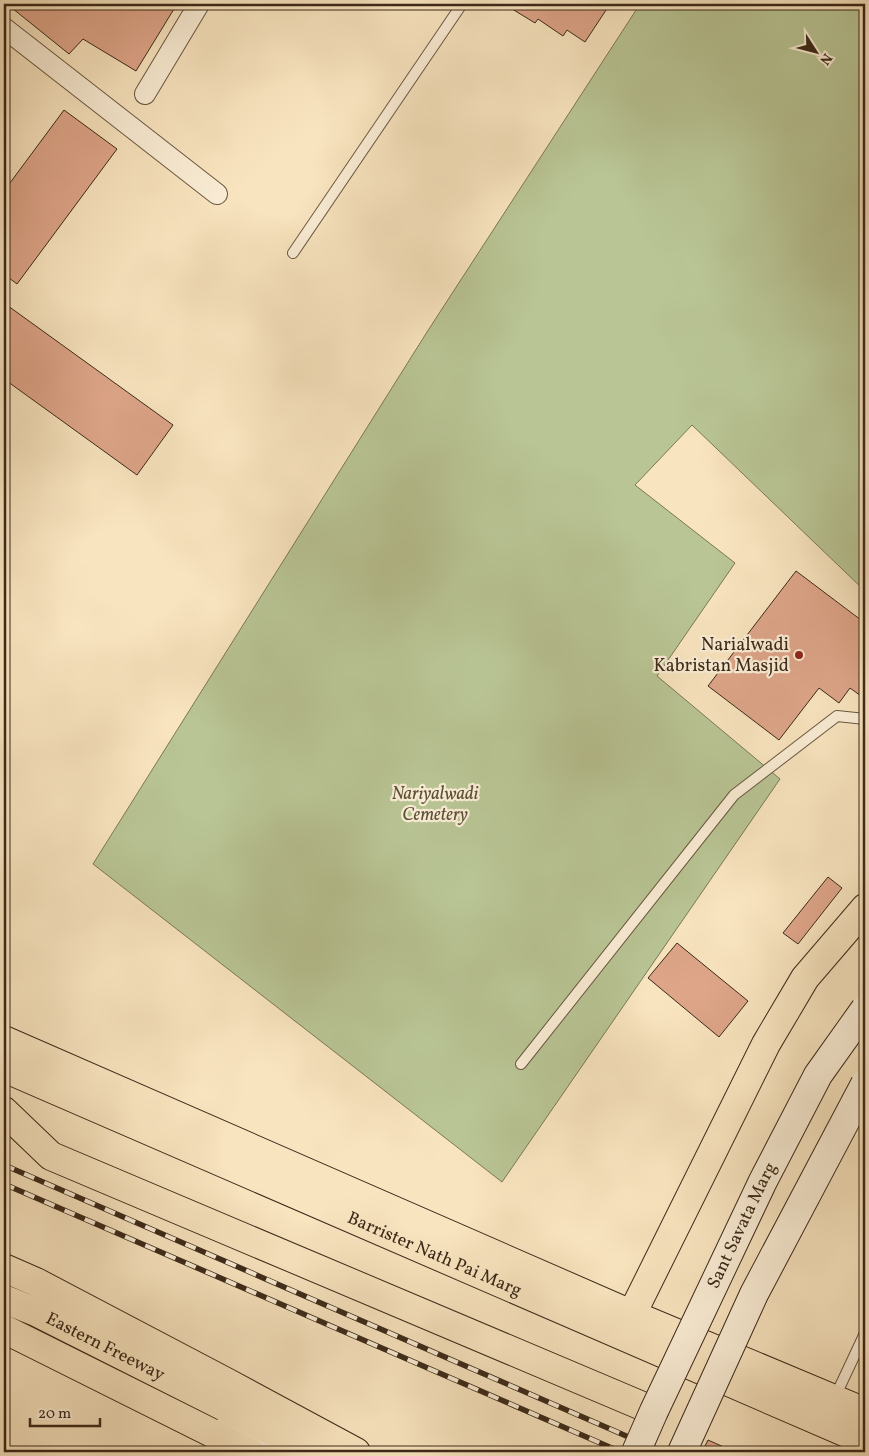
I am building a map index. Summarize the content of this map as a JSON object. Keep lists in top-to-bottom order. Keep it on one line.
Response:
{"streets":{"main road":["Barrister Nath Pai Marg","Eastern Freeway"],"street":["Sant Savata Marg"]},"parks":["Nariyalwadi Cemetery"],"places":["Narialwadi Kabristan Masjid"],"scale_bar":"20 m","north":"bottom right"}
